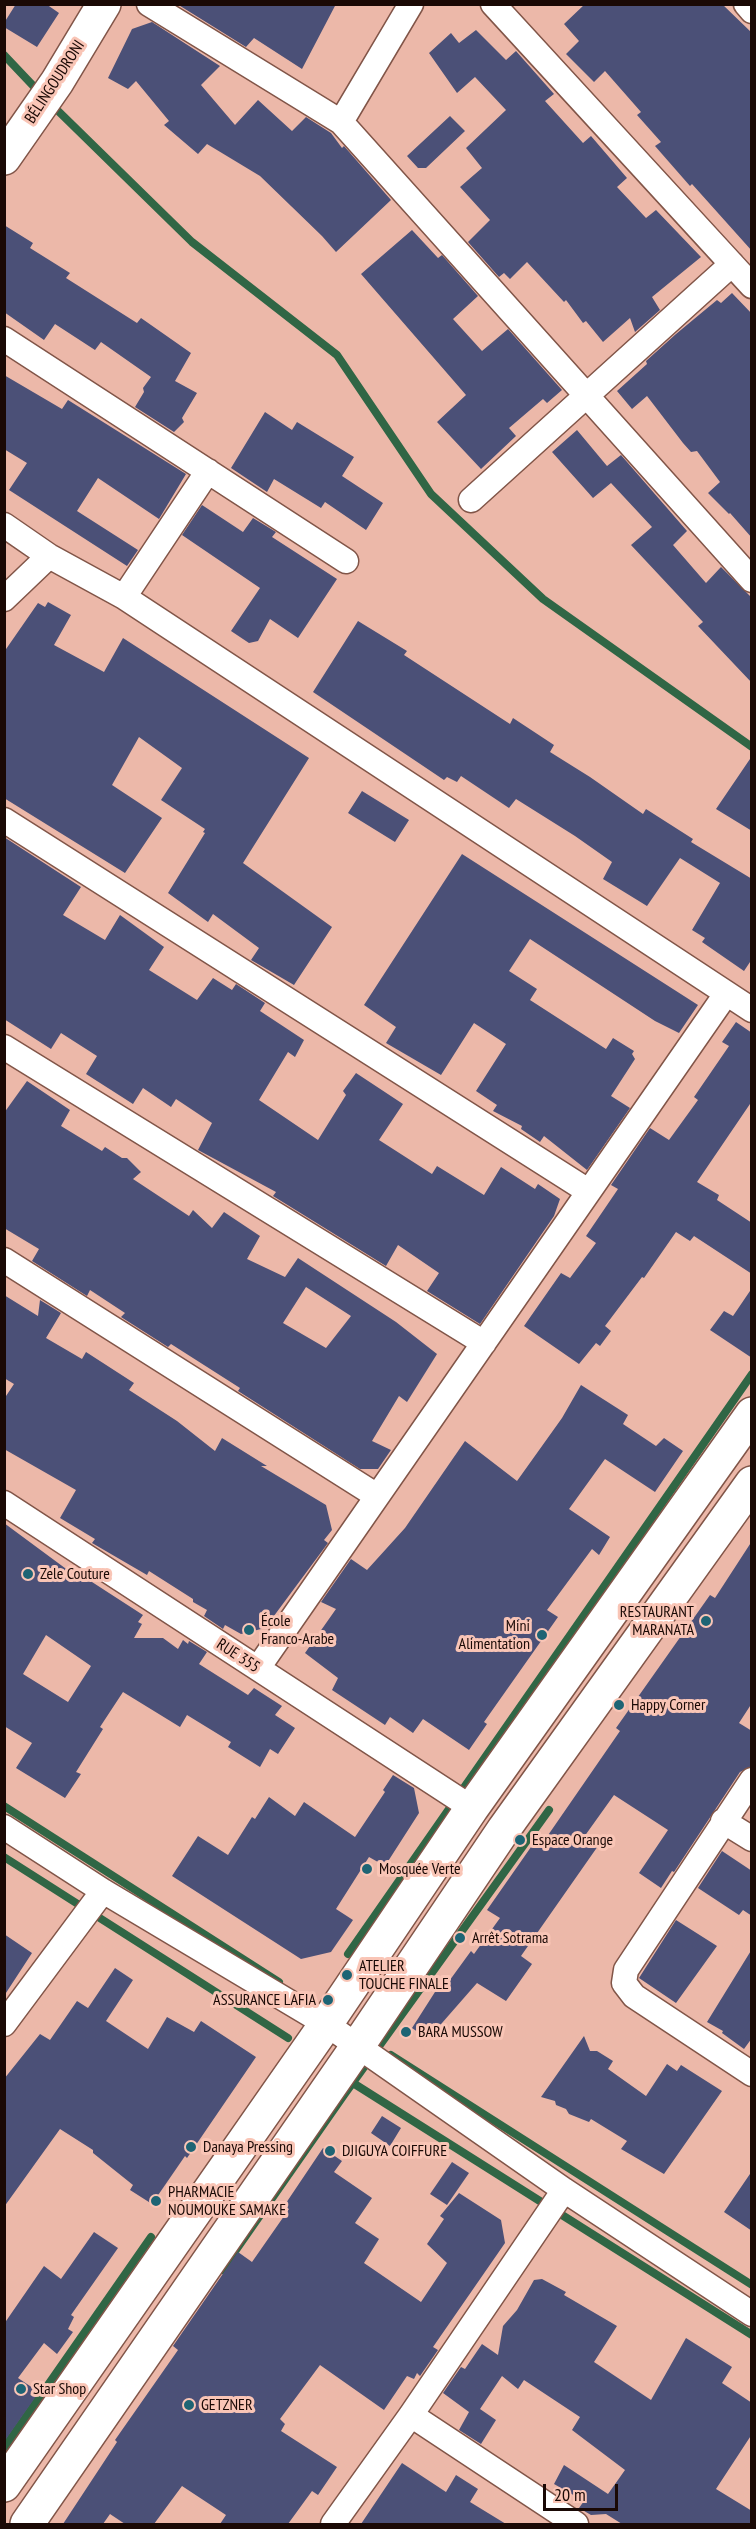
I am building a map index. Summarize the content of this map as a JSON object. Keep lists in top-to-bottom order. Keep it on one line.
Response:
{"streets":{"main road":["BÉLINGOUDRONI"],"street":["RUE 355"]},"places":["Zele Couture","RESTAURANT MARANATA","École Franco-Arabe","Mini Alimentation","Happy Corner","Espace Orange","Mosquée Verte","Arrêt Sotrama","ATELIER TOUCHE FINALE","ASSURANCE LAFIA","BARA MUSSOW","Danaya Pressing","DJIGUYA COIFFURE","PHARMACIE NOUMOUKE SAMAKE","Star Shop","GETZNER"],"scale_bar":"20 m"}
